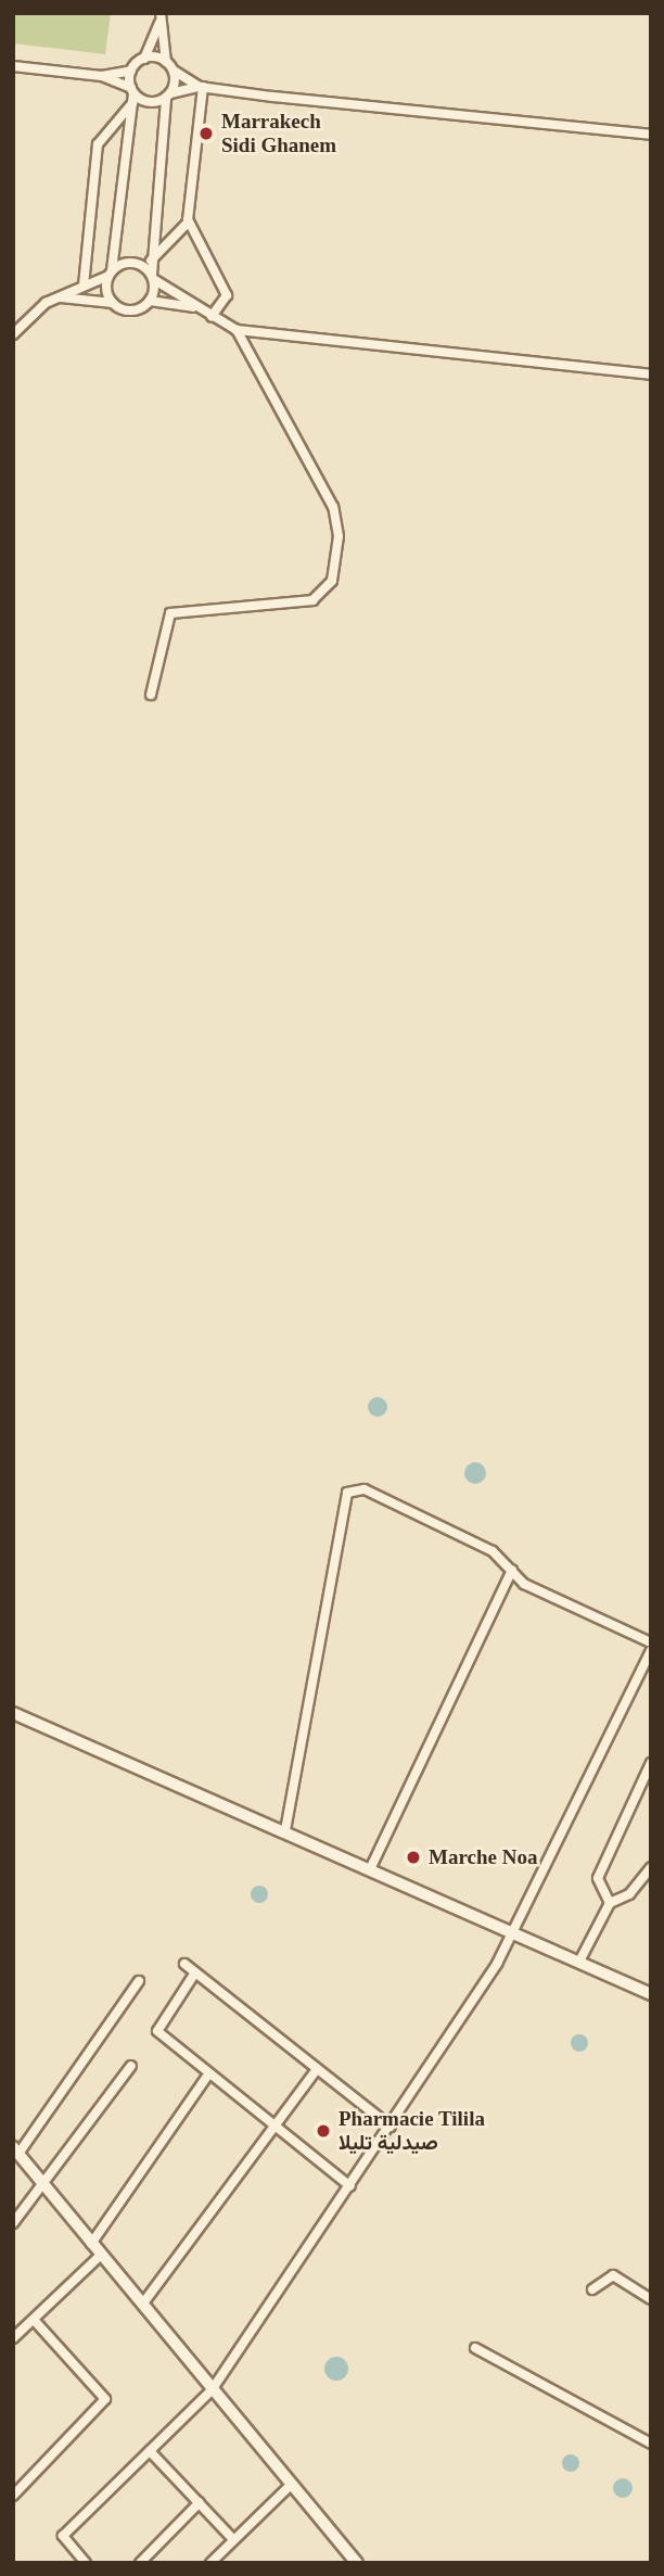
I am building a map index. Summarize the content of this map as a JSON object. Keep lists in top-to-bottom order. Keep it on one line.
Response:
{"places":["Marrakech Sidi Ghanem","Marche Noa","Pharmacie Tilila صيدلية تليلا"]}
